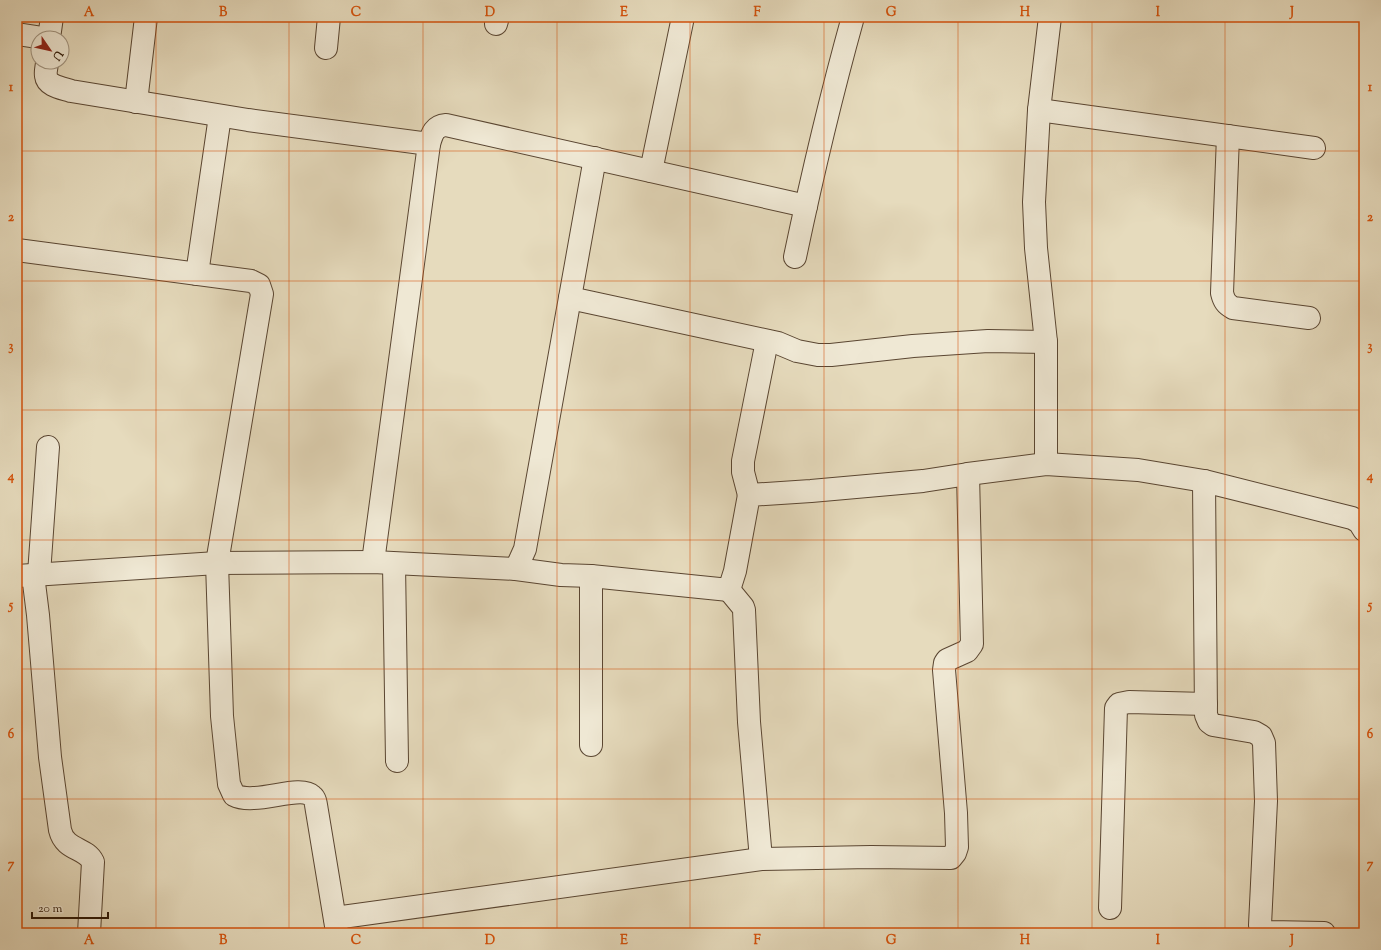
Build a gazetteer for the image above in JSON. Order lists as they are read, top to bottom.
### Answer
{
  "scale_bar": "20 m",
  "north": "bottom right",
  "grid": {
    "columns": [
      "A",
      "B",
      "C",
      "D",
      "E",
      "F",
      "G",
      "H",
      "I",
      "J"
    ],
    "rows": [
      "1",
      "2",
      "3",
      "4",
      "5",
      "6",
      "7"
    ]
  }
}
